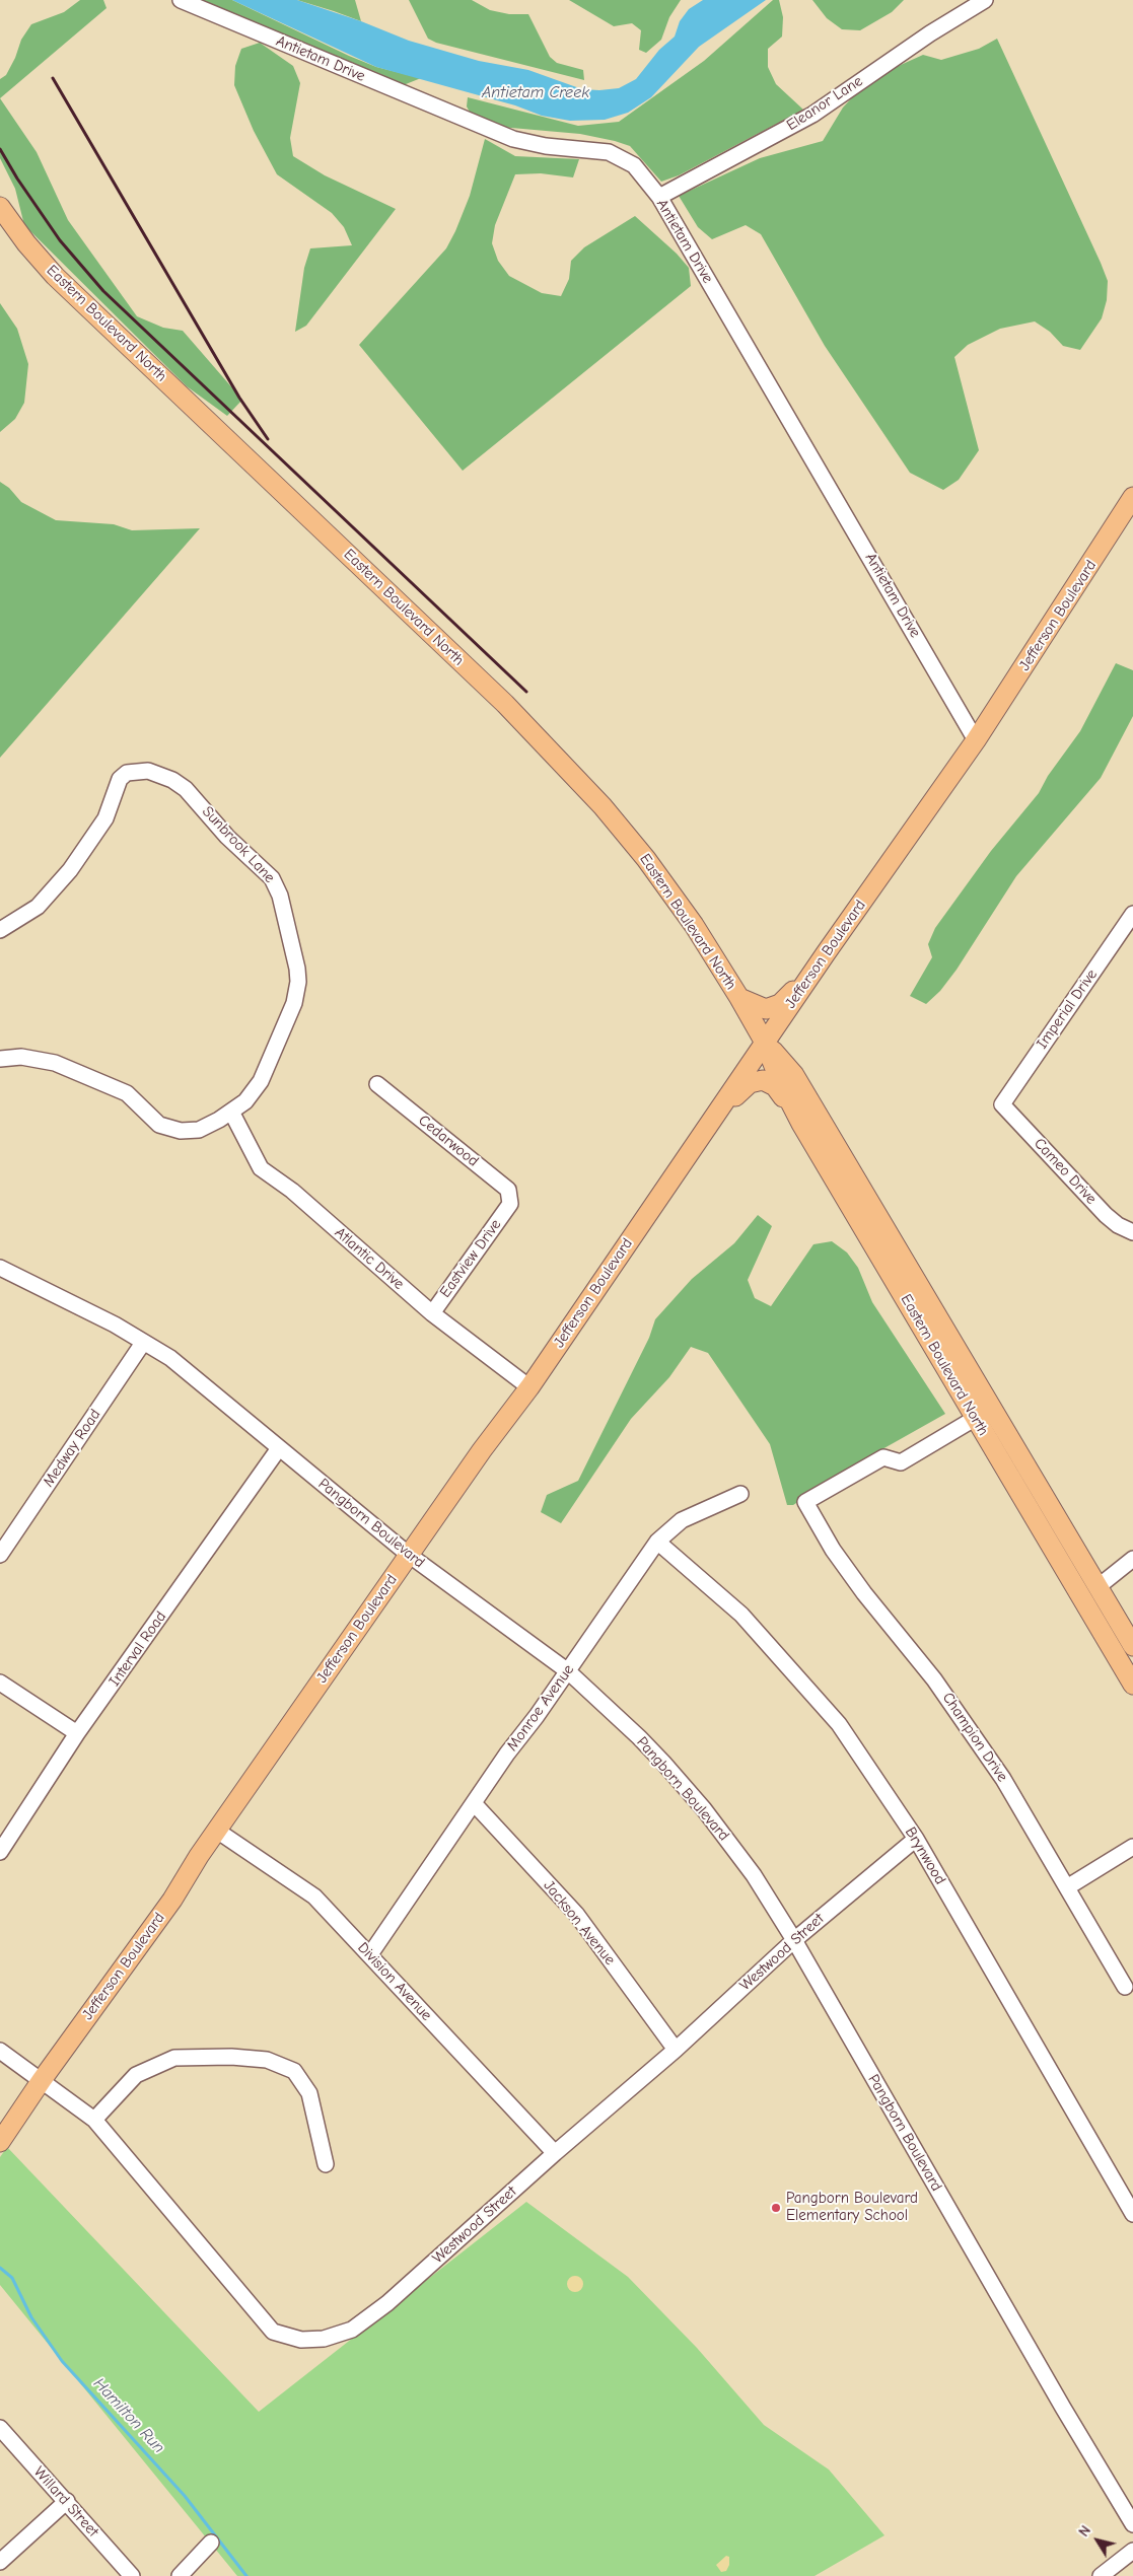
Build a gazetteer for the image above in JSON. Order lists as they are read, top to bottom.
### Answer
{
  "streets": {
    "main road": ["Eastern Boulevard North", "Jefferson Boulevard"],
    "street": [
      "Antietam Drive",
      "Eleanor Lane",
      "Sunbrook Lane",
      "Imperial Drive",
      "Cedarwood",
      "Cameo Drive",
      "Atlantic Drive",
      "Eastview Drive",
      "Medway Road",
      "Pangborn Boulevard",
      "Interval Road",
      "Monroe Avenue",
      "Champion Drive",
      "Brynwood",
      "Jackson Avenue",
      "Westwood Street",
      "Division Avenue",
      "Willard Street"
    ]
  },
  "crossings": [
    ["Antietam Drive", "Eleanor Lane"],
    ["Antietam Drive", "Jefferson Boulevard"],
    ["Eastern Boulevard North", "Jefferson Boulevard"],
    ["Eastern Boulevard North", "Champion Drive"],
    ["Jefferson Boulevard", "Atlantic Drive"],
    ["Jefferson Boulevard", "Pangborn Boulevard"],
    ["Jefferson Boulevard", "Westwood Street"],
    ["Jefferson Boulevard", "Division Avenue"],
    ["Sunbrook Lane", "Atlantic Drive"],
    ["Imperial Drive", "Cameo Drive"],
    ["Cedarwood", "Eastview Drive"],
    ["Atlantic Drive", "Eastview Drive"],
    ["Medway Road", "Pangborn Boulevard"],
    ["Pangborn Boulevard", "Interval Road"],
    ["Pangborn Boulevard", "Monroe Avenue"],
    ["Pangborn Boulevard", "Westwood Street"],
    ["Monroe Avenue", "Brynwood"],
    ["Monroe Avenue", "Jackson Avenue"],
    ["Monroe Avenue", "Division Avenue"],
    ["Brynwood", "Westwood Street"],
    ["Jackson Avenue", "Westwood Street"],
    ["Westwood Street", "Division Avenue"]
  ],
  "water": ["Antietam Creek", "Hamilton Run"],
  "places": ["Pangborn Boulevard Elementary School"],
  "north": "top left"
}
